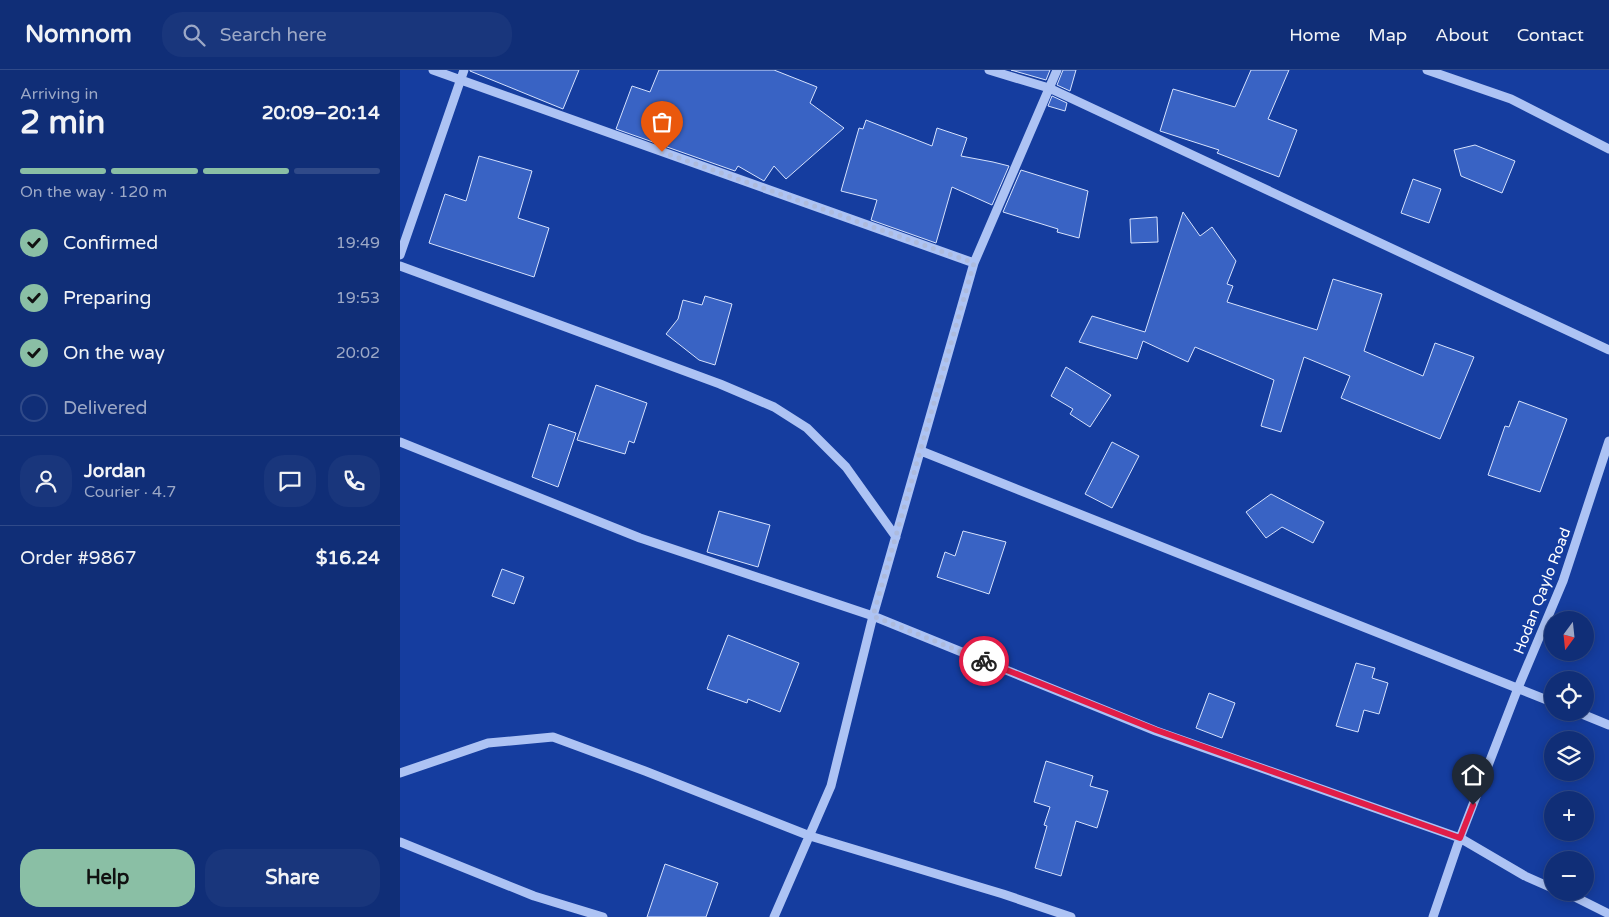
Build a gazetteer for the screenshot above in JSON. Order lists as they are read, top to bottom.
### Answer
{
  "streets": {
    "street": ["Hodan Qaylo Road"]
  },
  "north": "bottom",
  "page": {
    "header": "Nomnom",
    "search": "Search here",
    "nav": [
      "Home",
      "Map",
      "About",
      "Contact"
    ],
    "heading": ["2 min", "Arriving in", "20:09–20:14"],
    "panel": [
      "Jordan",
      "Courier · 4.7",
      "Order #9867",
      "$16.24"
    ],
    "bar": "On the way · 120 m",
    "list": [
      ["Confirmed", "19:49"],
      ["Preparing", "19:53"],
      ["On the way", "20:02"],
      "Delivered"
    ],
    "map_buttons": ["+", "−"],
    "buttons": ["Help", "Share"]
  }
}
